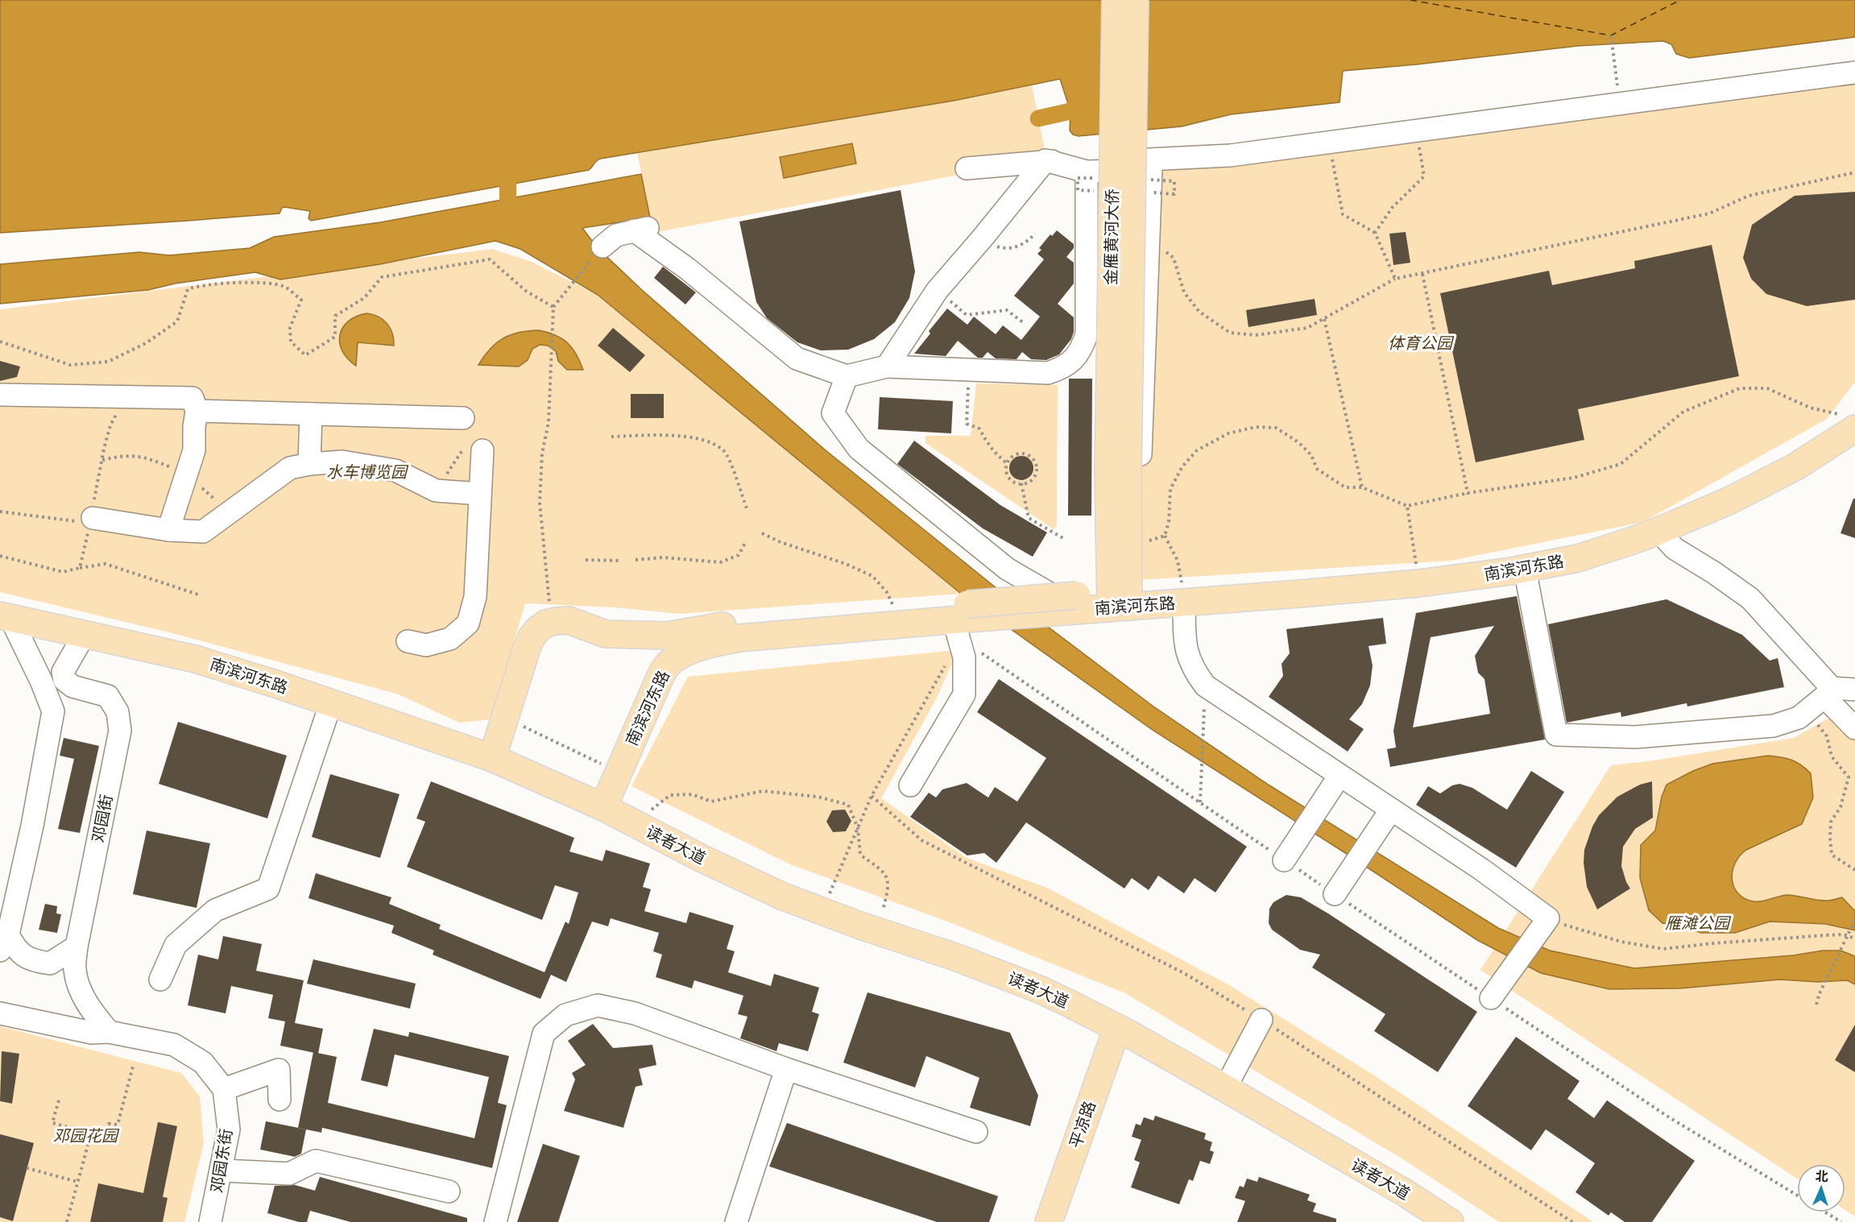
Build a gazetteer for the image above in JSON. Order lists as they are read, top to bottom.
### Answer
{
  "streets": {
    "main road": [
      "金雁黄河大侨",
      "南滨河东路",
      "读者大道",
      "平凉路"
    ],
    "street": ["邓园街", "邓园东街"]
  },
  "crossings": [
    ["南滨河东路", "邓园街"],
    ["南滨河东路", "读者大道"],
    ["读者大道", "平凉路"]
  ],
  "parks": [
    "体育公园",
    "水车博览园",
    "雁滩公园",
    "邓园花园"
  ],
  "north": "top"
}
